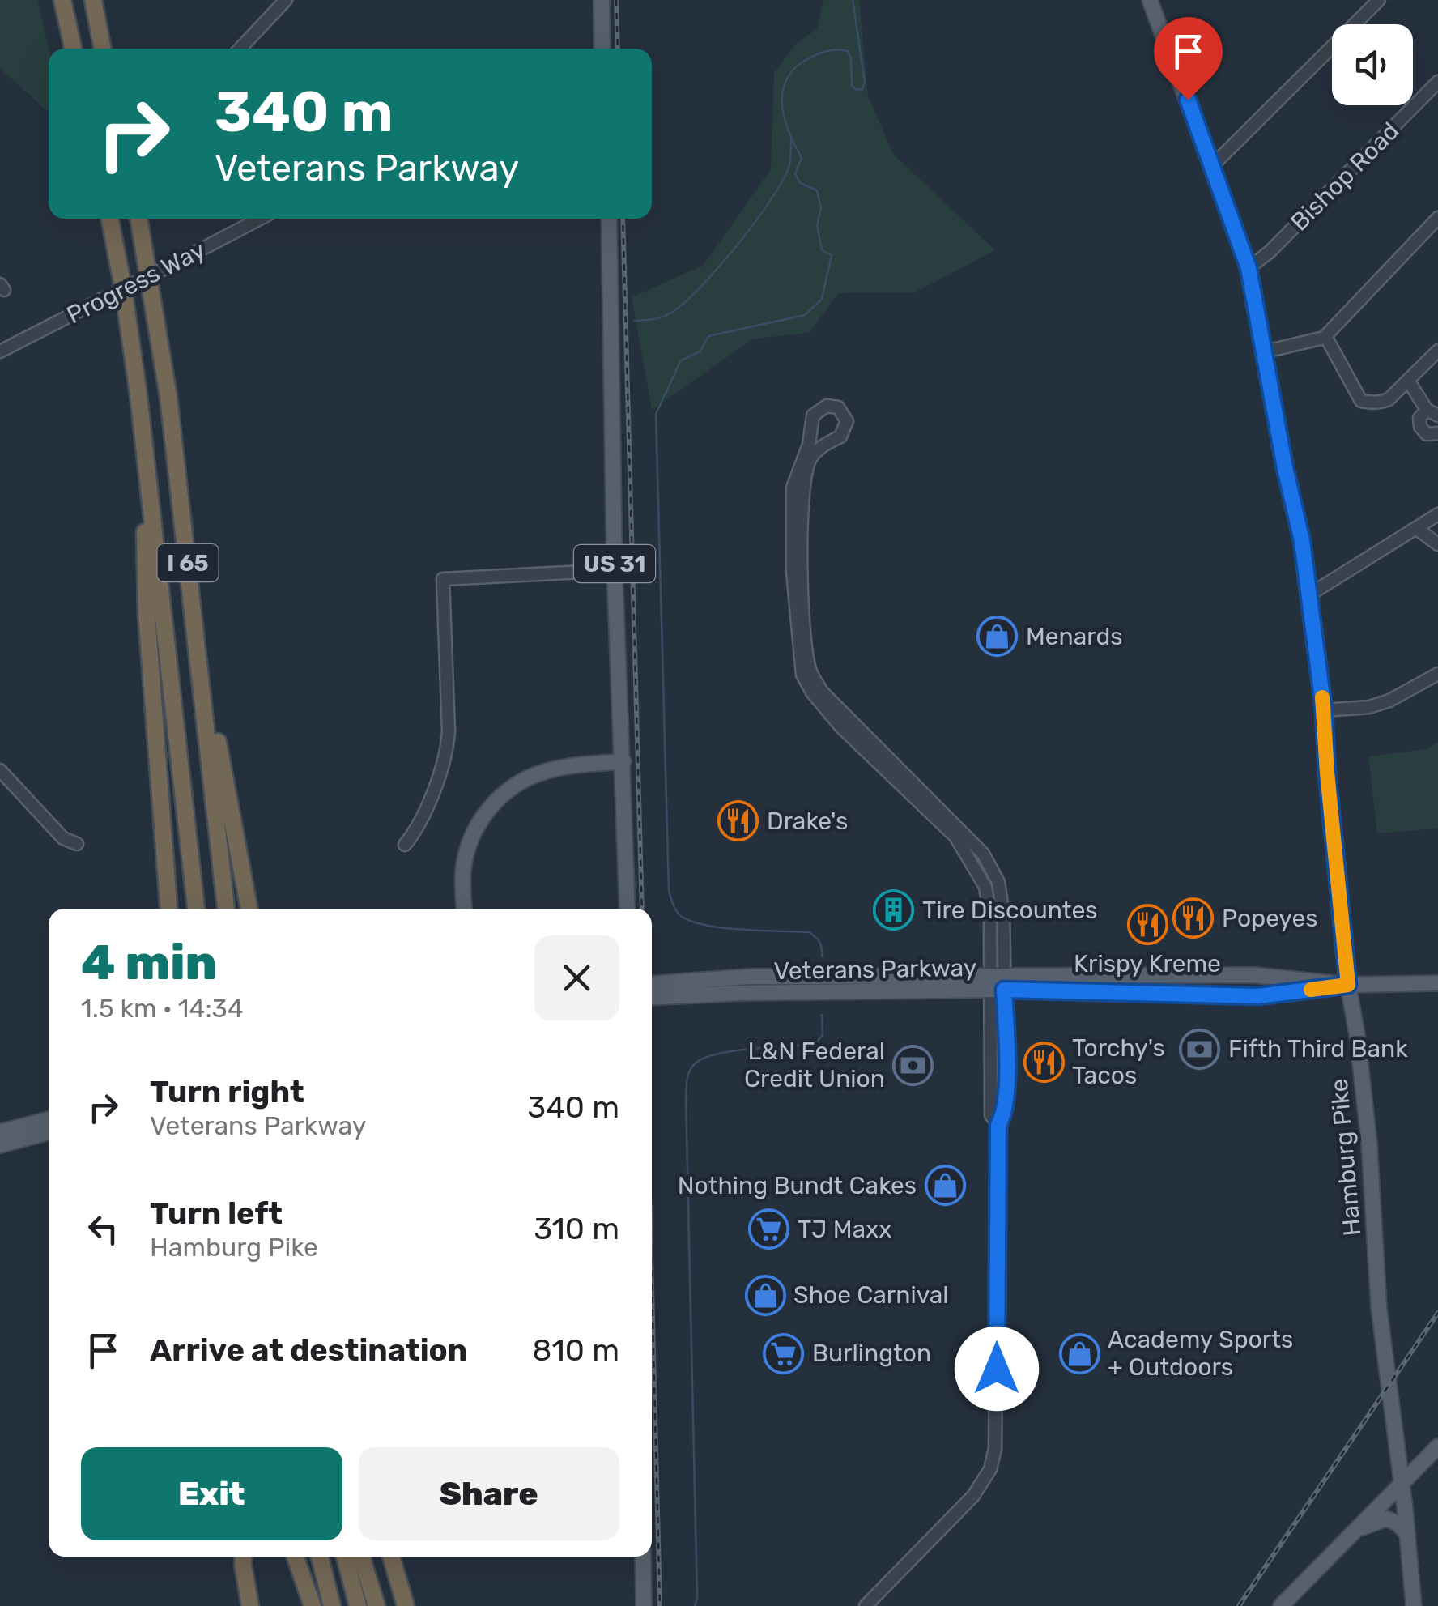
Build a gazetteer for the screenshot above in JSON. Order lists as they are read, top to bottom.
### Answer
{
  "streets": {
    "highway": ["I 65"],
    "main road": ["US 31", "Veterans Parkway", "Hamburg Pike"],
    "street": ["Bishop Road", "Progress Way"]
  },
  "crossings": [
    ["Bishop Road", "Hamburg Pike"],
    ["Veterans Parkway", "Hamburg Pike"]
  ],
  "places": {
    "shop": [
      "Menards",
      "Nothing Bundt Cakes",
      "Shoe Carnival",
      "Academy Sports + Outdoors"
    ],
    "restaurant": [
      "Drake's",
      "Popeyes",
      "Krispy Kreme",
      "Torchy's Tacos"
    ],
    "building": ["Tire Discountes"],
    "bank": ["Fifth Third Bank", "L&N Federal Credit Union"],
    "supermarket": ["TJ Maxx", "Burlington"]
  },
  "page": {
    "turn": ["340 m", "Veterans Parkway"],
    "heading": ["4 min", "1.5 km · 14:34"],
    "list": [
      {
        "name": "Turn right",
        "note": "Veterans Parkway",
        "value": "340 m"
      },
      {
        "name": "Turn left",
        "note": "Hamburg Pike",
        "value": "310 m"
      },
      {
        "name": "Arrive at destination",
        "value": "810 m"
      }
    ],
    "buttons": ["Exit", "Share"]
  }
}
